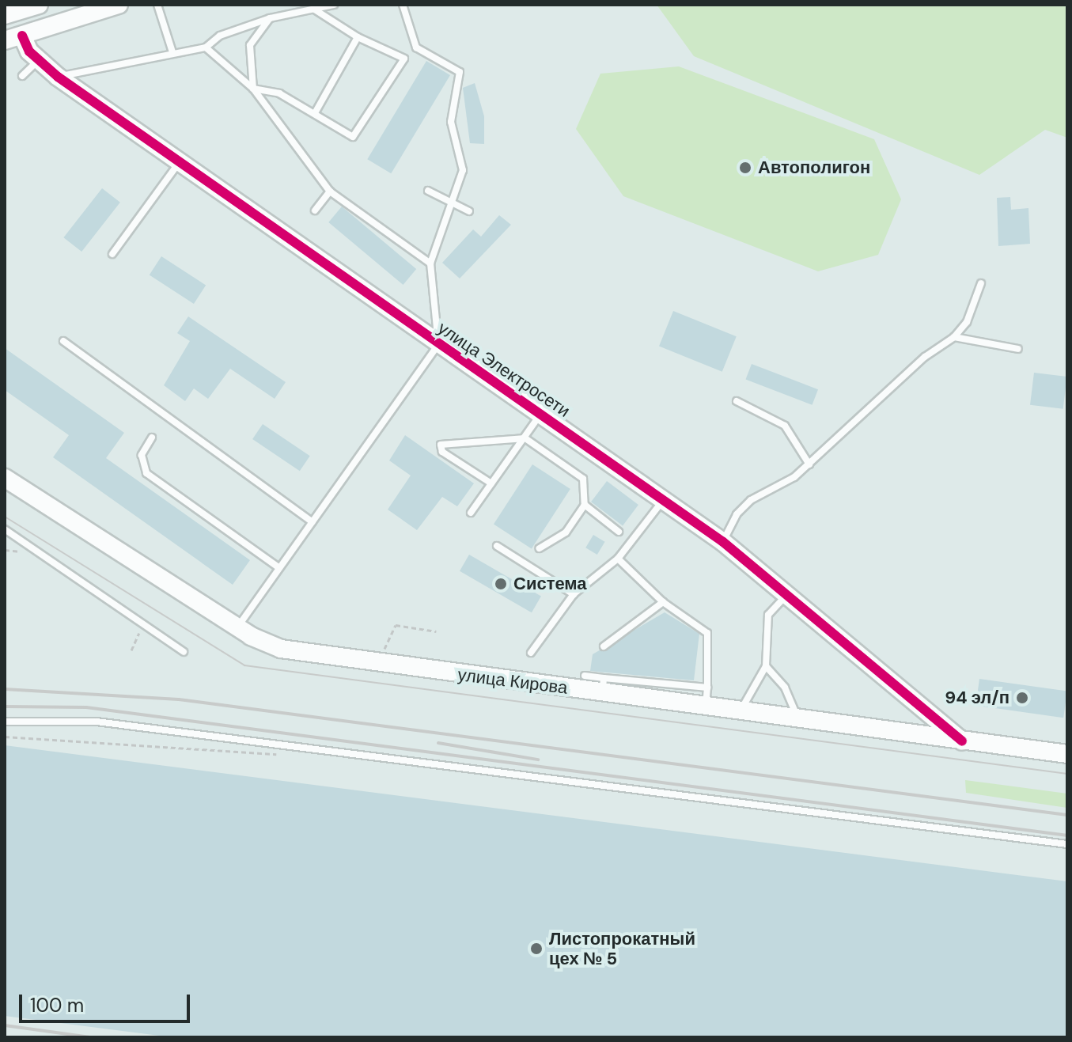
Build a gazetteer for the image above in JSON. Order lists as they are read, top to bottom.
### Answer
{
  "streets": {
    "main road": ["улица Электросети", "улица Кирова"]
  },
  "crossings": [
    ["улица Электросети", "улица Кирова"]
  ],
  "places": [
    "Автополигон",
    "Система",
    "94 эл/п",
    "Листопрокатный цех № 5"
  ],
  "scale_bar": "100 m"
}
